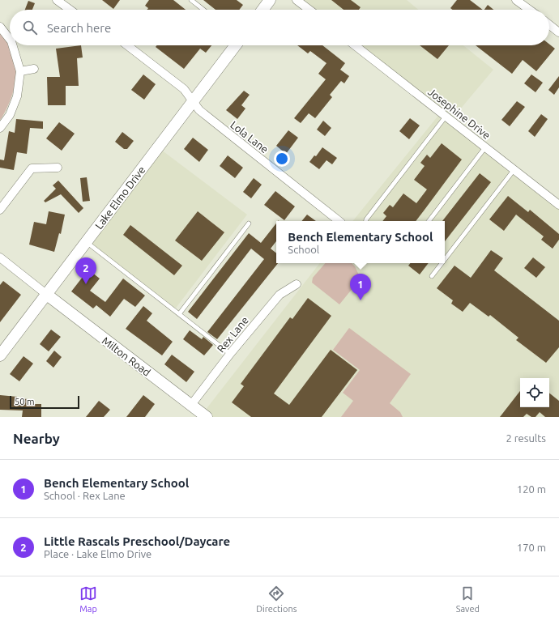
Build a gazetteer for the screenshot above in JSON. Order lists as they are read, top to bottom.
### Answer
{
  "streets": {
    "main road": ["Lake Elmo Drive", "Milton Road"],
    "street": ["Josephine Drive", "Lola Lane", "Rex Lane"]
  },
  "crossings": [
    ["Lola Lane", "Lake Elmo Drive"],
    ["Lake Elmo Drive", "Milton Road"],
    ["Rex Lane", "Milton Road"]
  ],
  "scale_bar": "50 m",
  "page": {
    "search": "Search here",
    "popup": ["Bench Elementary School", "School"],
    "pins": ["2", "1"],
    "scale": "50 m",
    "heading": ["Nearby", "2 results"],
    "list": [
      {
        "mark": "1",
        "name": "Bench Elementary School",
        "note": "School · Rex Lane",
        "value": "120 m"
      },
      {
        "mark": "2",
        "name": "Little Rascals Preschool/Daycare",
        "note": "Place · Lake Elmo Drive",
        "value": "170 m"
      }
    ],
    "nav": ["Map", "Directions", "Saved"]
  }
}
